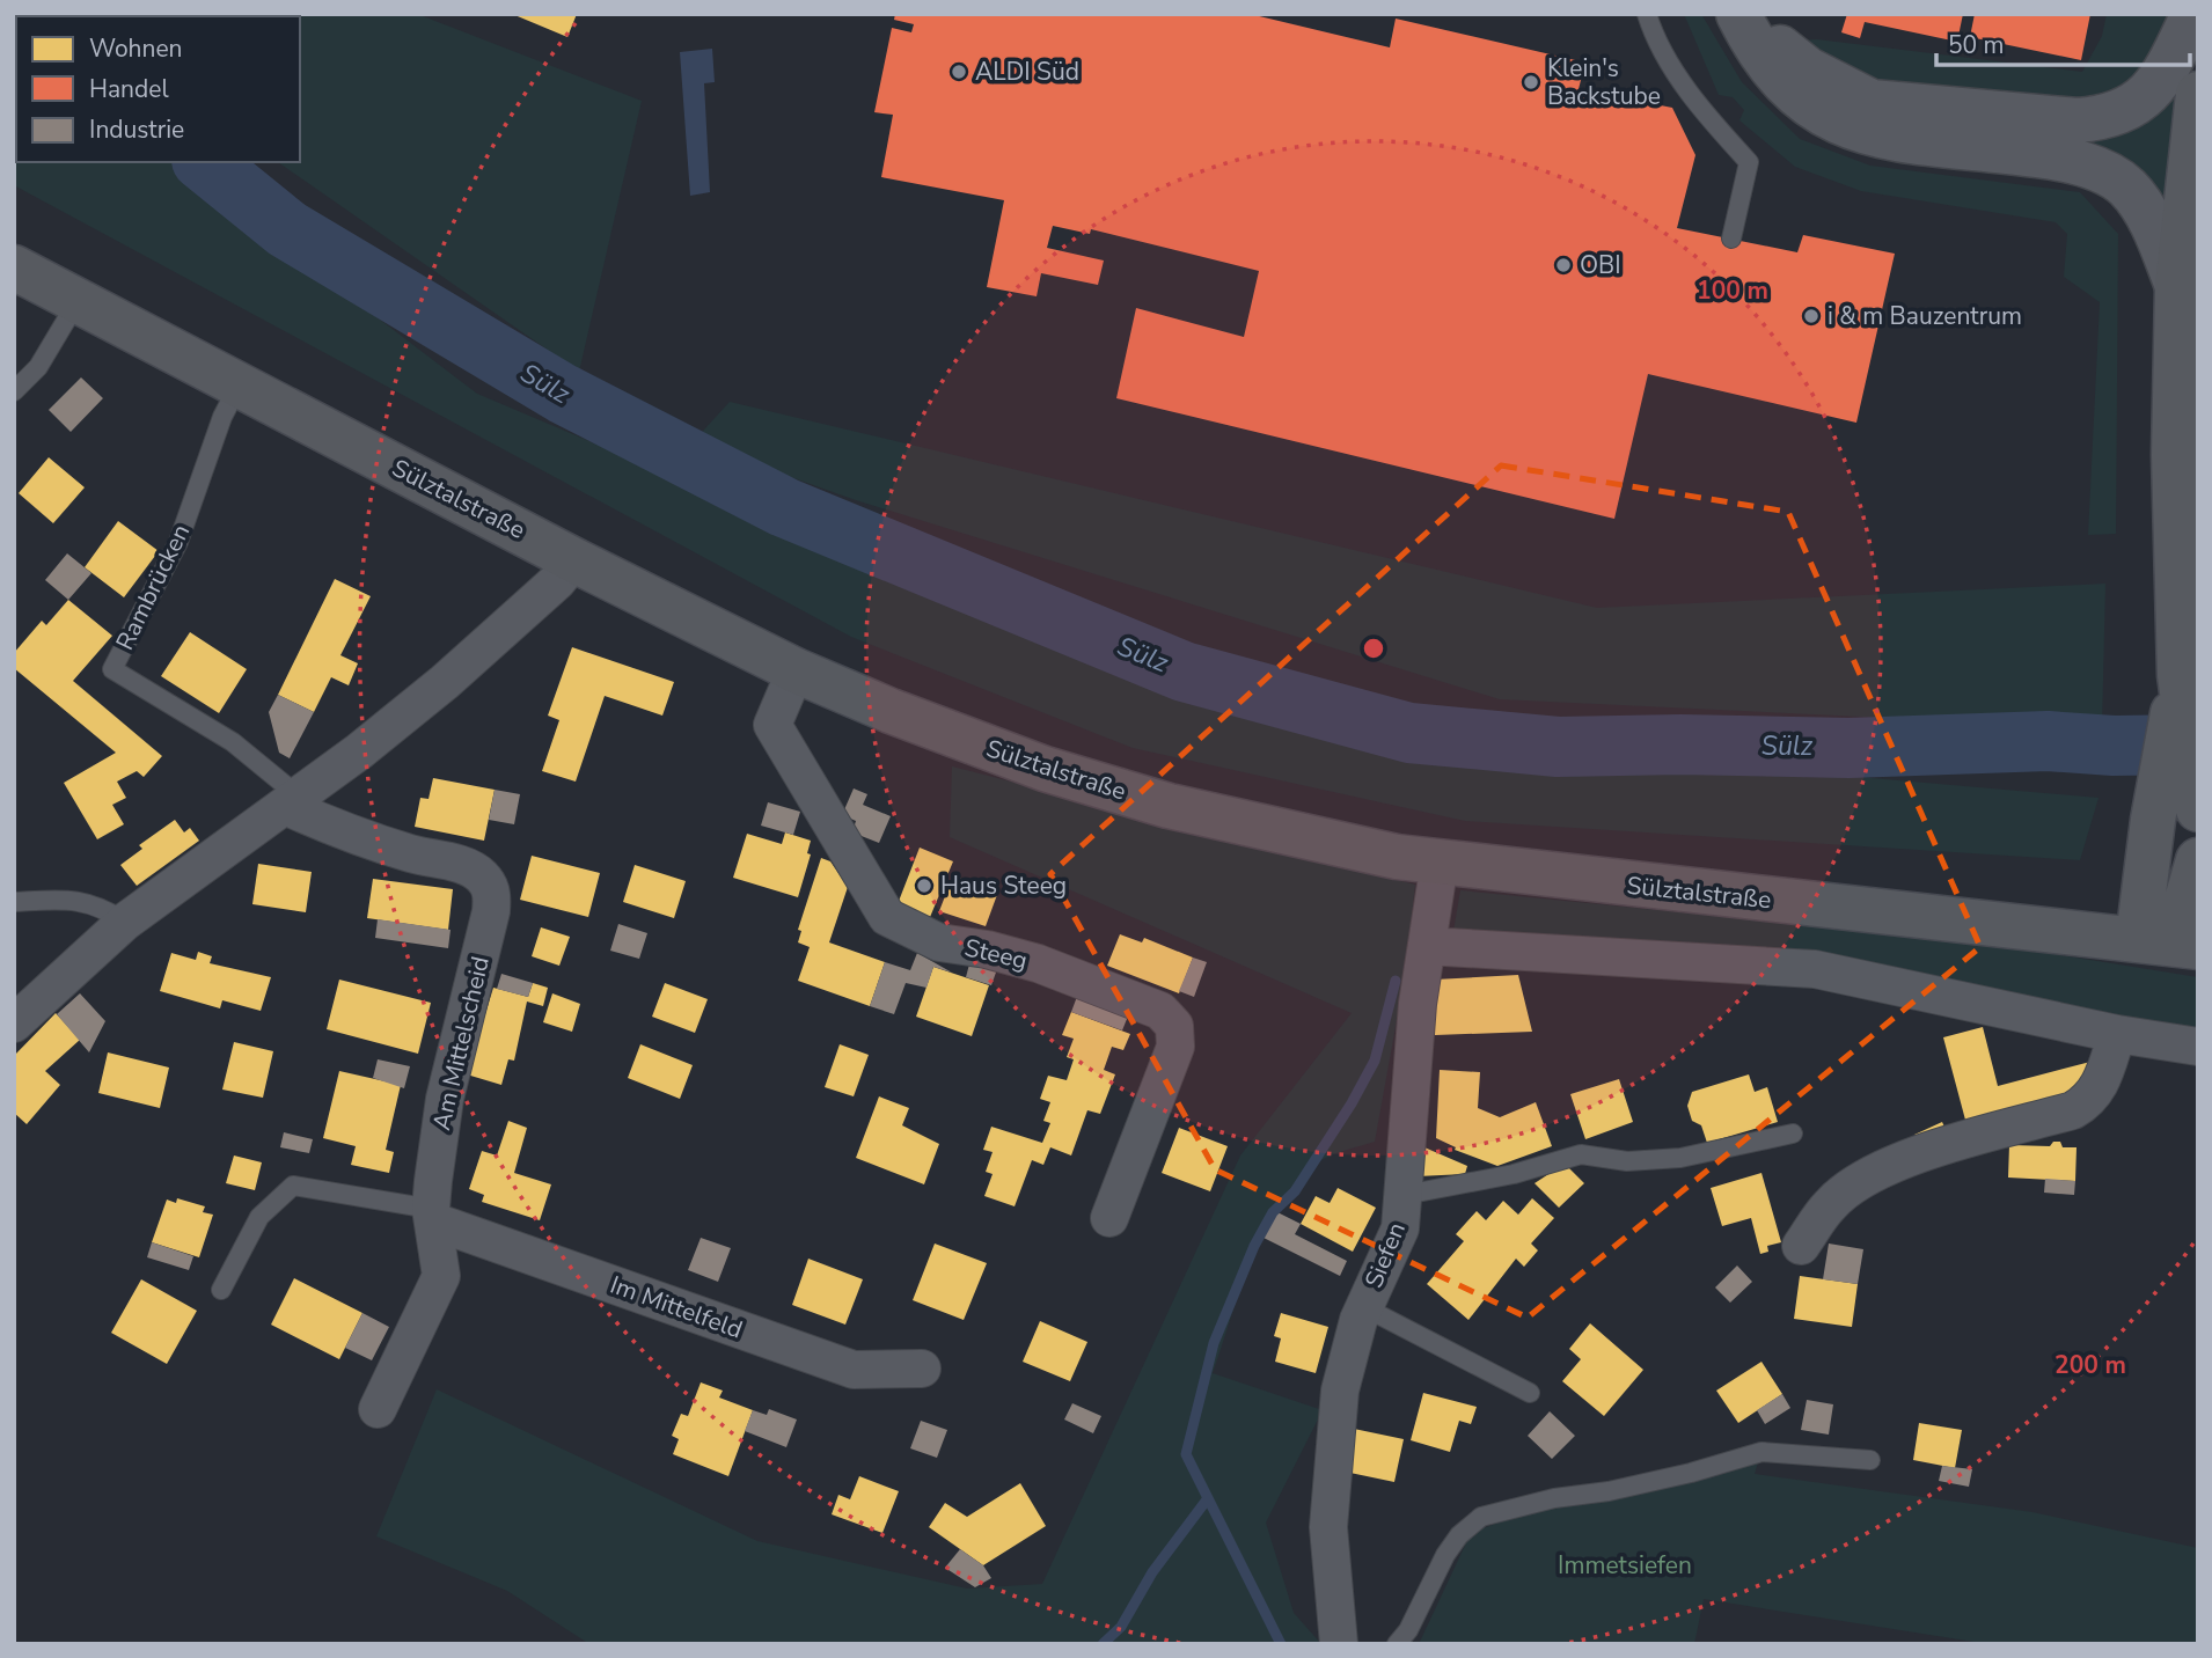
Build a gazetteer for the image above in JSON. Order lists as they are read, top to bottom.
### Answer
{
  "streets": {
    "main road": ["Sülztalstraße"],
    "street": [
      "Steeg",
      "Am Mittelscheid",
      "Siefen",
      "Im Mittelfeld"
    ],
    "lane": ["Rambrücken"]
  },
  "crossings": [
    ["Sülztalstraße", "Rambrücken"],
    ["Sülztalstraße", "Steeg"],
    ["Sülztalstraße", "Siefen"],
    ["Rambrücken", "Am Mittelscheid"],
    ["Am Mittelscheid", "Im Mittelfeld"]
  ],
  "water": ["Sülz"],
  "parks": ["Immetsiefen"],
  "places": [
    "ALDI Süd",
    "Klein's Backstube",
    "OBI",
    "i & m Bauzentrum",
    "Haus Steeg"
  ],
  "legend": ["Wohnen", "Handel", "Industrie"],
  "scale_bar": "50 m",
  "rings": ["100 m", "200 m"]
}
